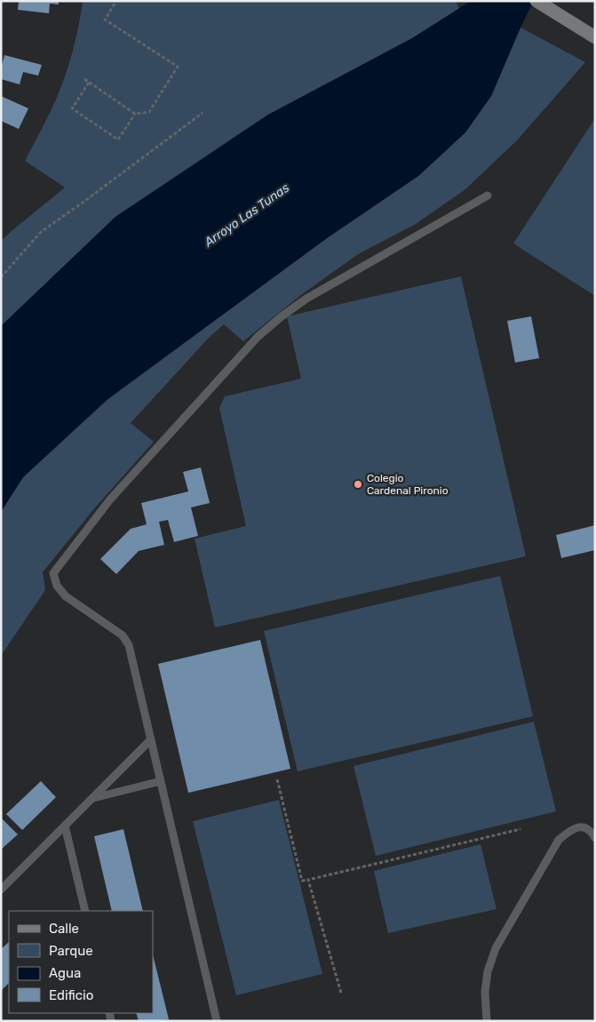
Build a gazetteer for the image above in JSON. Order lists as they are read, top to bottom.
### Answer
{
  "water": ["Arroyo Las Tunas"],
  "places": ["Colegio Cardenal Pironio"],
  "legend": [
    "Calle",
    "Parque",
    "Agua",
    "Edificio"
  ]
}
